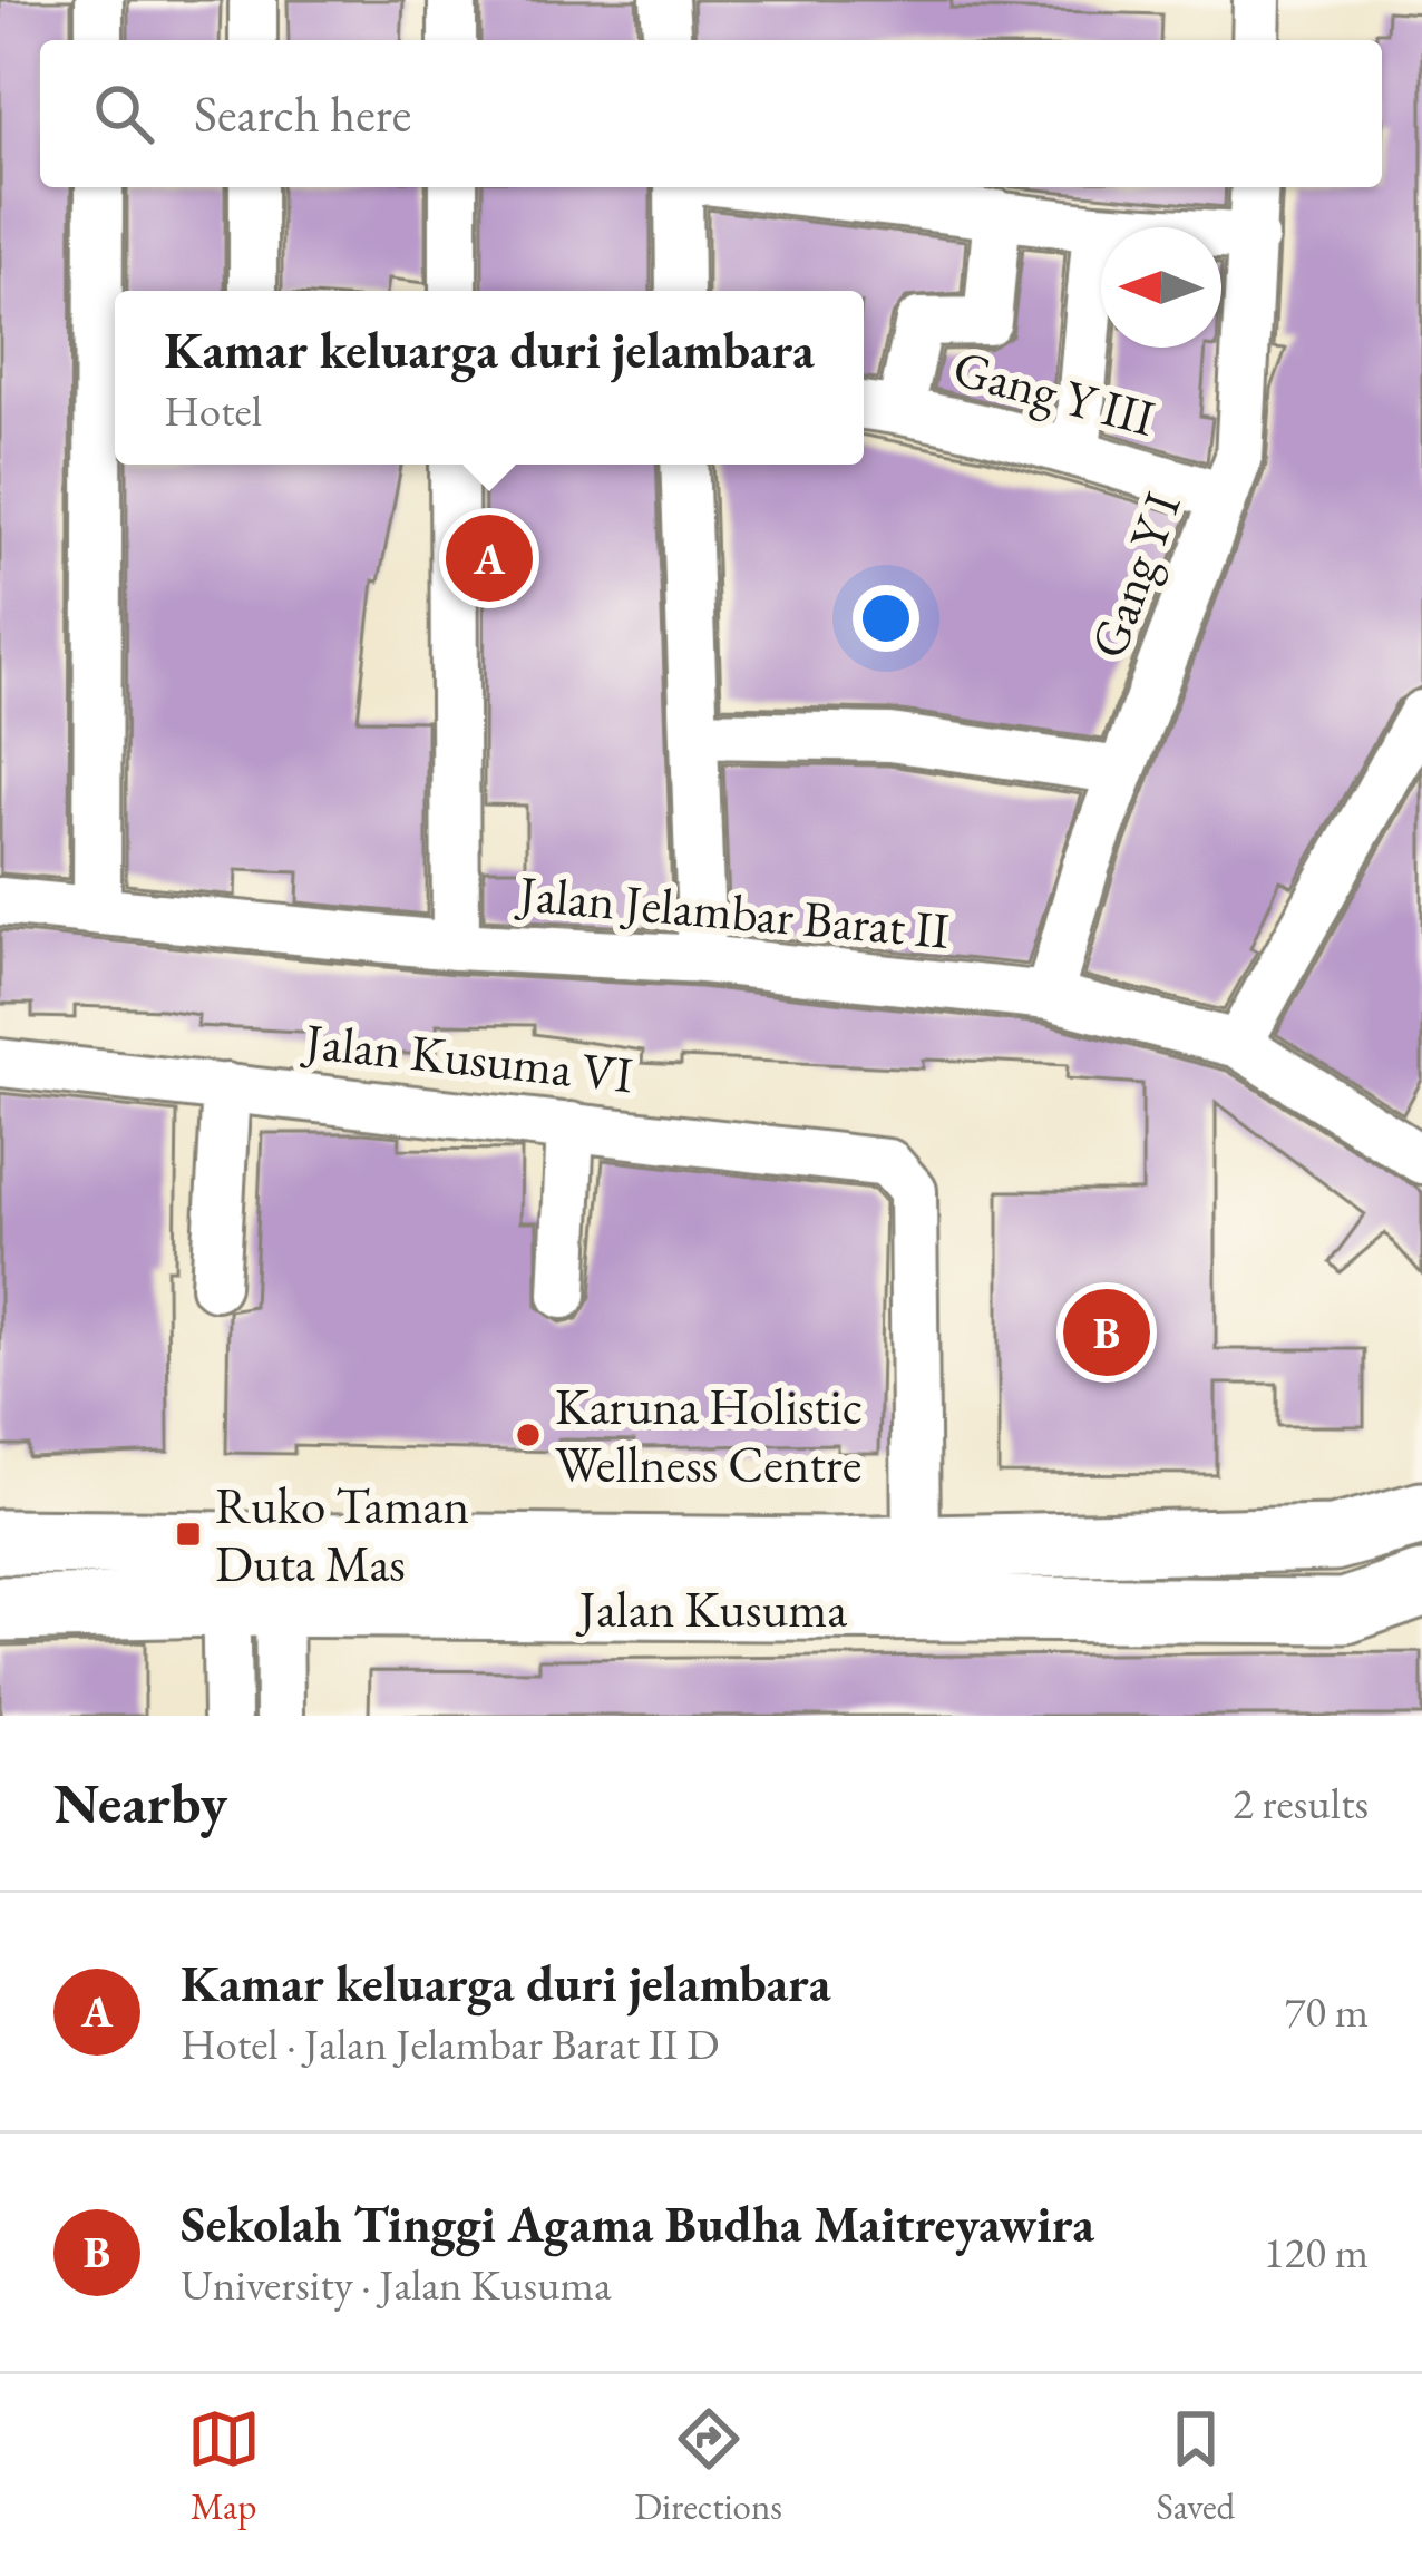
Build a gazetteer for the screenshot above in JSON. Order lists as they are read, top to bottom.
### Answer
{
  "streets": {
    "street": [
      "Gang Y III",
      "Gang Y I",
      "Jalan Jelambar Barat II",
      "Jalan Kusuma VI",
      "Jalan Kusuma"
    ]
  },
  "crossings": [
    ["Gang Y III", "Gang Y I"],
    ["Gang Y I", "Jalan Jelambar Barat II"],
    ["Jalan Kusuma VI", "Jalan Kusuma"]
  ],
  "places": {
    "other": ["Karuna Holistic Wellness Centre"],
    "transit": ["Ruko Taman Duta Mas"]
  },
  "north": "left",
  "page": {
    "search": "Search here",
    "popup": ["Kamar keluarga duri jelambara", "Hotel"],
    "pins": ["A", "B"],
    "heading": ["Nearby", "2 results"],
    "list": [
      {
        "mark": "A",
        "name": "Kamar keluarga duri jelambara",
        "note": "Hotel · Jalan Jelambar Barat II D",
        "value": "70 m"
      },
      {
        "mark": "B",
        "name": "Sekolah Tinggi Agama Budha Maitreyawira",
        "note": "University · Jalan Kusuma",
        "value": "120 m"
      }
    ],
    "nav": ["Map", "Directions", "Saved"]
  }
}
